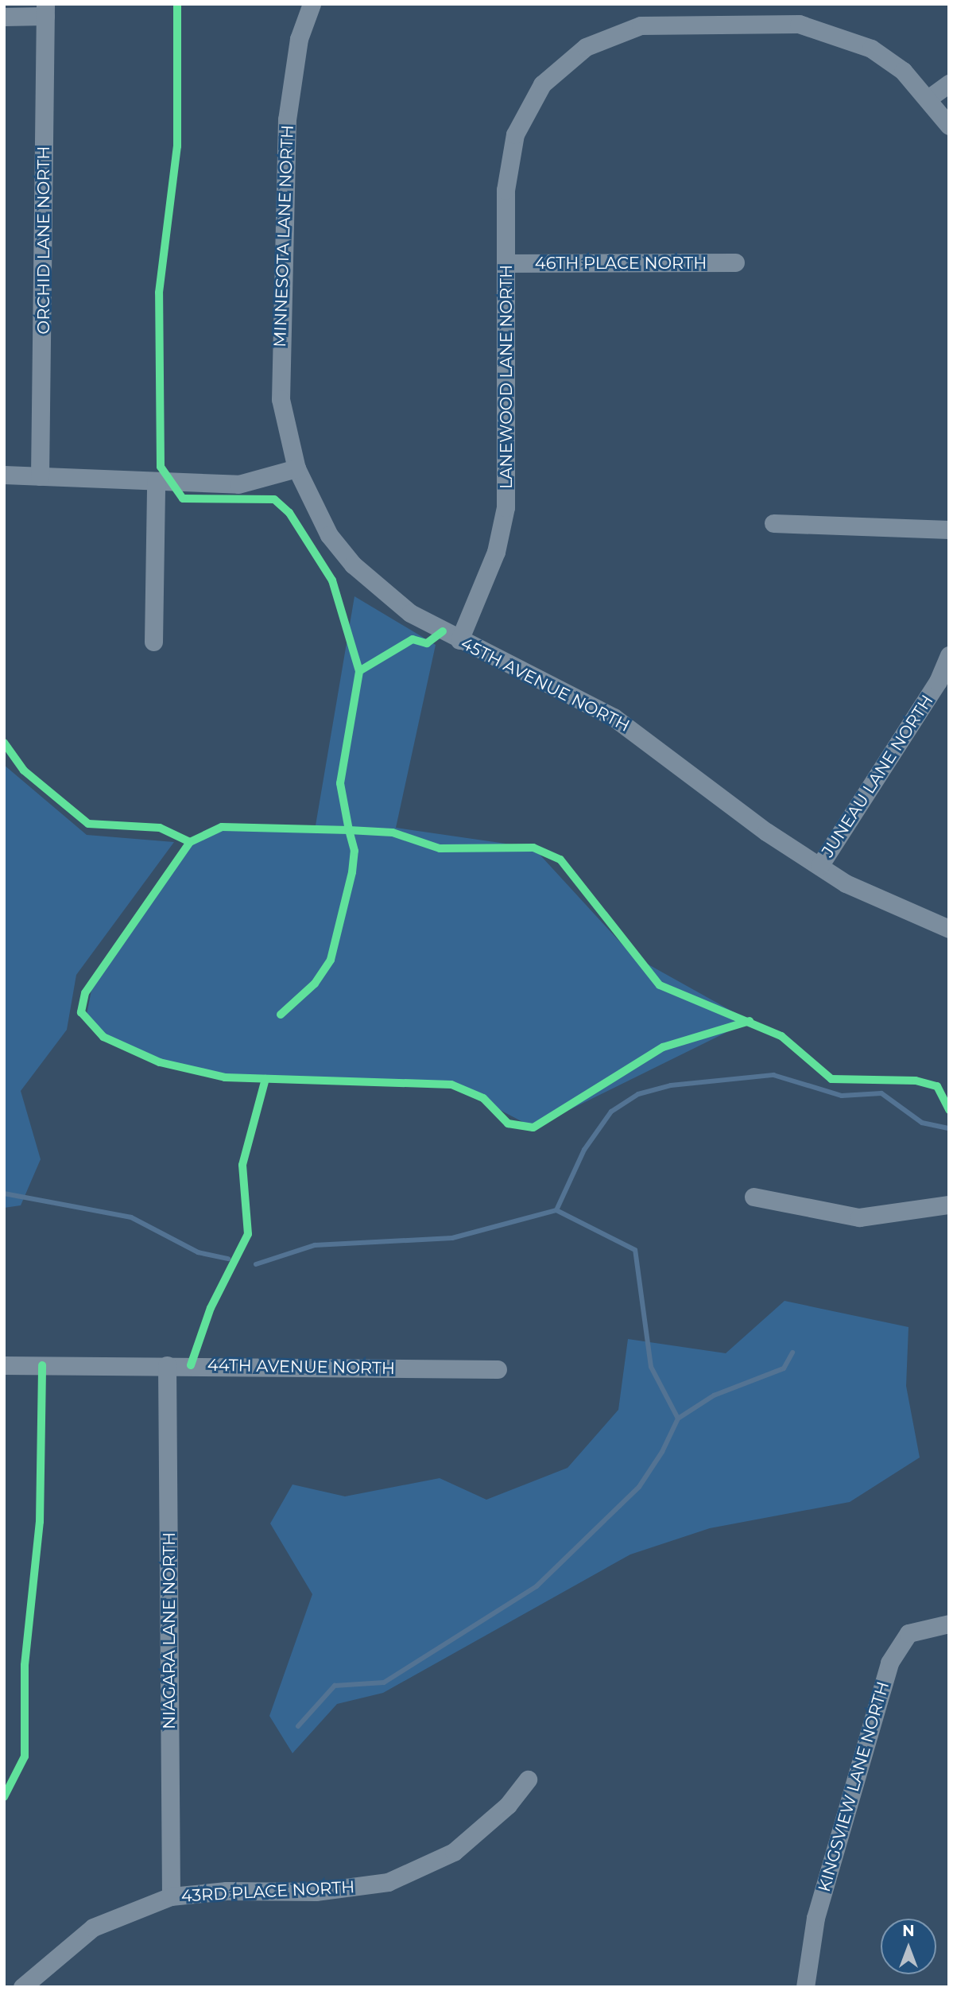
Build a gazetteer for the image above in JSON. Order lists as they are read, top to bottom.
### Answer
{
  "streets": {
    "street": [
      "MINNESOTA LANE NORTH",
      "ORCHID LANE NORTH",
      "46TH PLACE NORTH",
      "LANEWOOD LANE NORTH",
      "45TH AVENUE NORTH",
      "JUNEAU LANE NORTH",
      "44TH AVENUE NORTH",
      "NIAGARA LANE NORTH",
      "KINGSVIEW LANE NORTH",
      "43RD PLACE NORTH"
    ]
  },
  "crossings": [
    ["MINNESOTA LANE NORTH", "45TH AVENUE NORTH"],
    ["46TH PLACE NORTH", "LANEWOOD LANE NORTH"],
    ["LANEWOOD LANE NORTH", "45TH AVENUE NORTH"],
    ["45TH AVENUE NORTH", "JUNEAU LANE NORTH"],
    ["44TH AVENUE NORTH", "NIAGARA LANE NORTH"],
    ["NIAGARA LANE NORTH", "43RD PLACE NORTH"]
  ],
  "north": "top"
}
